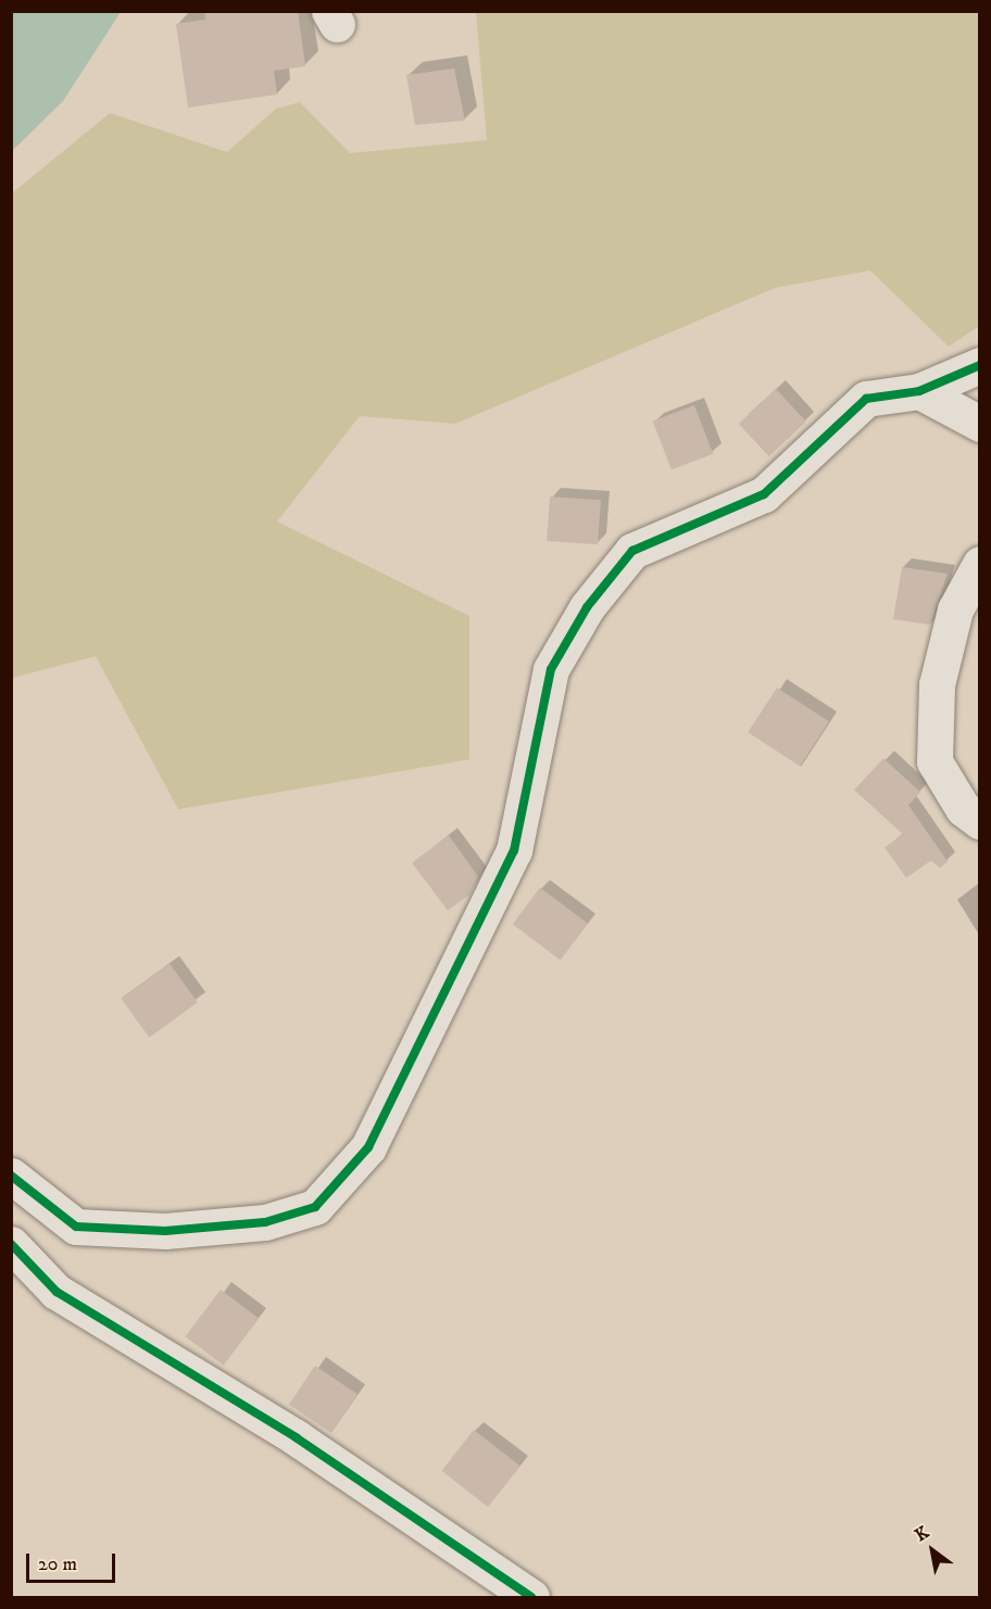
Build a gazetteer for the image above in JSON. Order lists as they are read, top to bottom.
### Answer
{
  "scale_bar": "20 m",
  "north": "top left"
}
